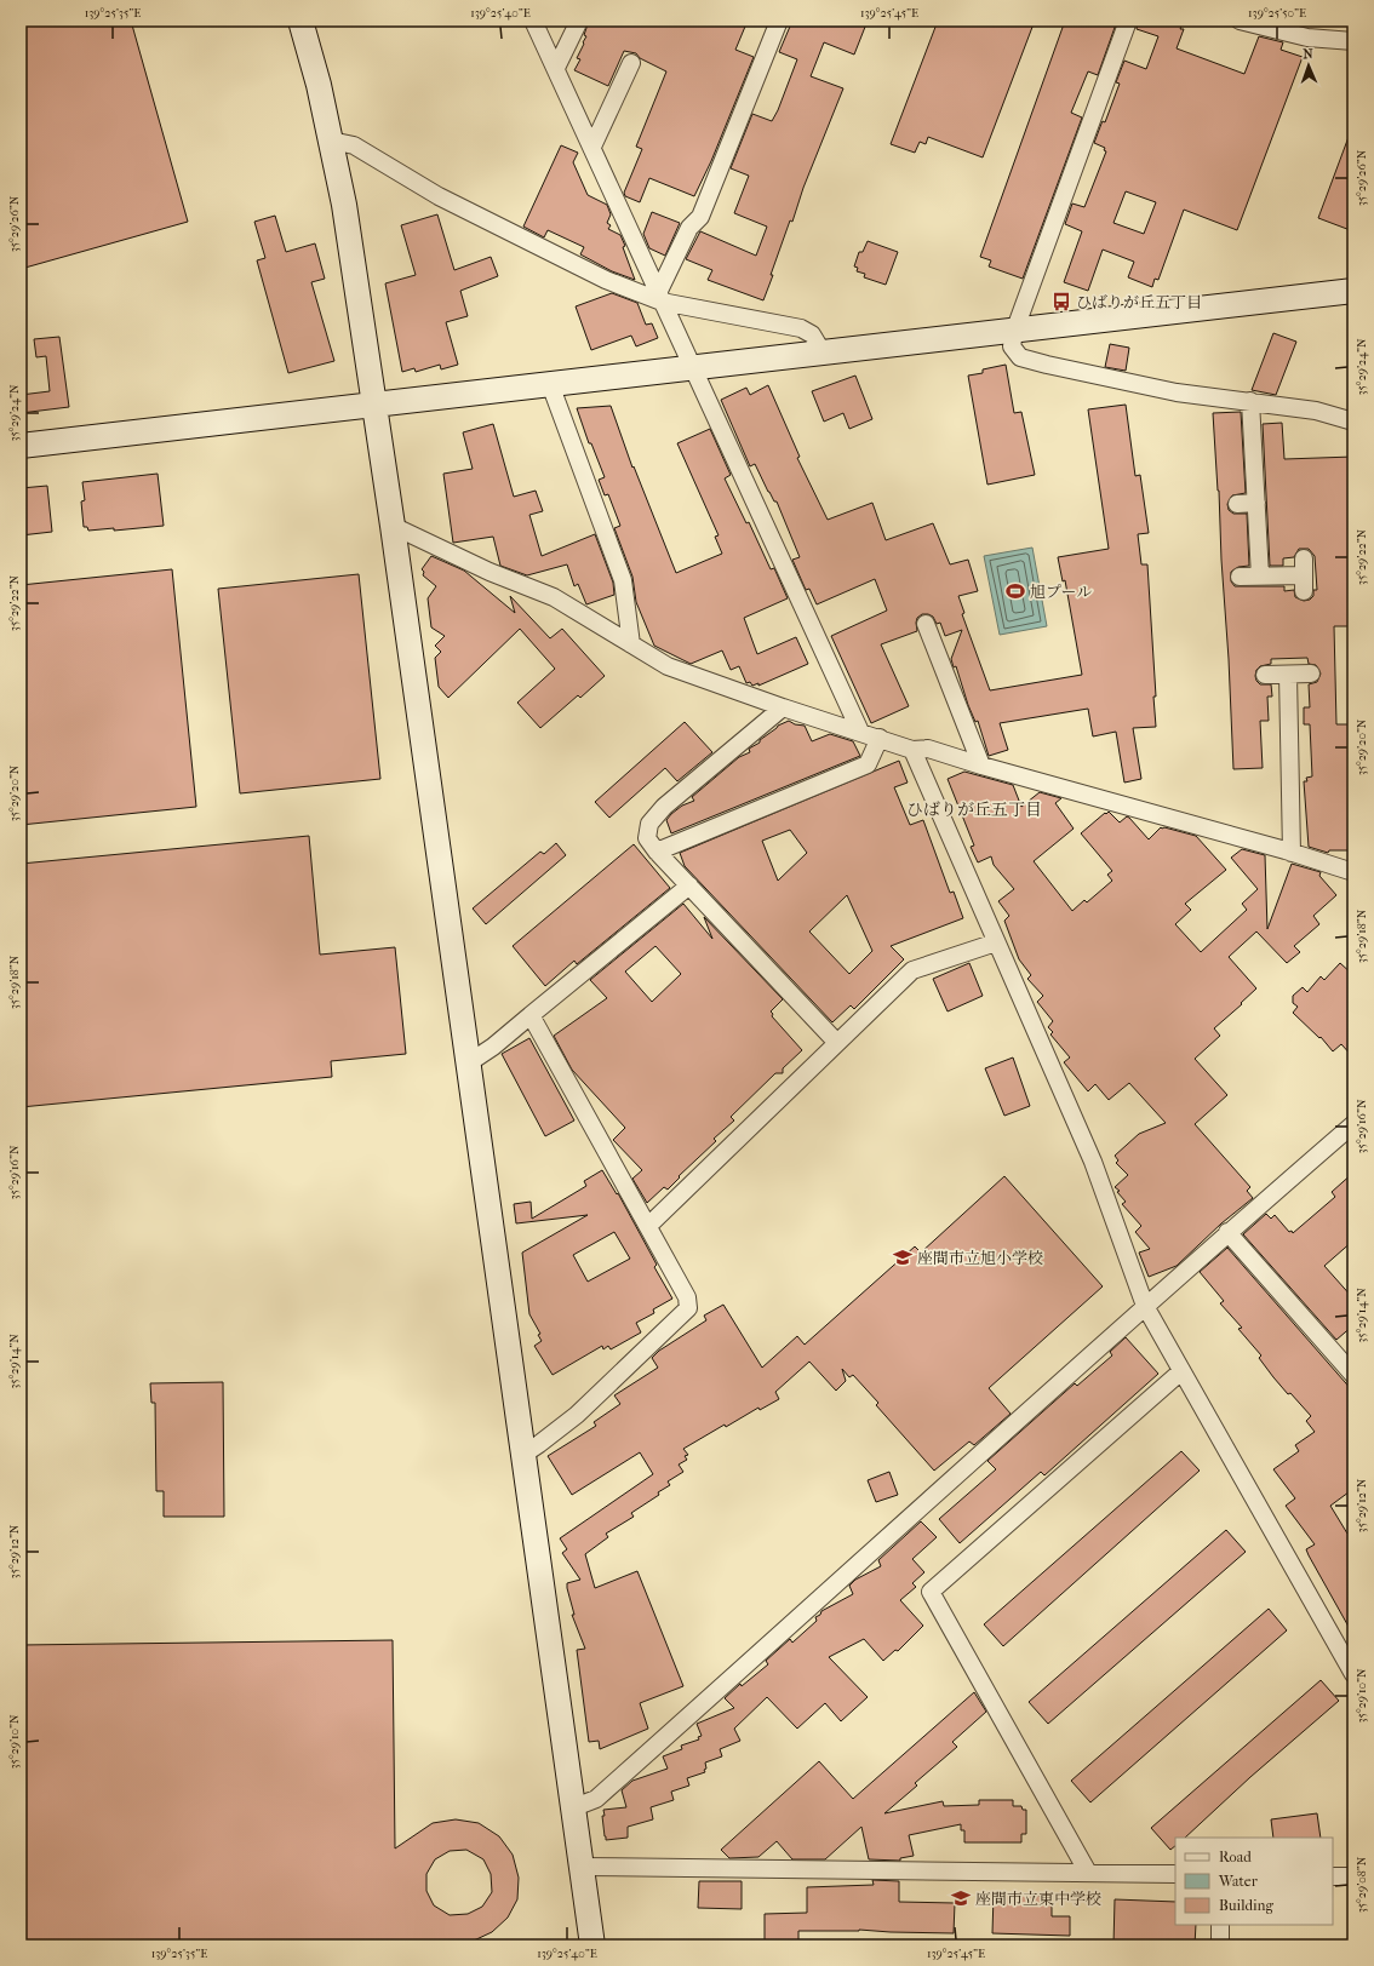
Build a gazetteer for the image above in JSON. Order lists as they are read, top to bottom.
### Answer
{
  "districts": ["ひばりが丘五丁目"],
  "places": {
    "bus stop": ["ひばりが丘五丁目"],
    "sports": ["旭プール"],
    "school or university": ["座間市立旭小学校", "座間市立東中学校"]
  },
  "legend": ["Road", "Water", "Building"],
  "north": "top",
  "coordinates": [
    "139°25'35\"E",
    "139°25'40\"E",
    "139°25'45\"E",
    "139°25'50\"E",
    "35°29'26\"N",
    "35°29'24\"N",
    "35°29'22\"N",
    "35°29'20\"N",
    "35°29'18\"N",
    "35°29'16\"N",
    "35°29'14\"N",
    "35°29'12\"N",
    "35°29'10\"N",
    "35°29'08\"N"
  ]
}
